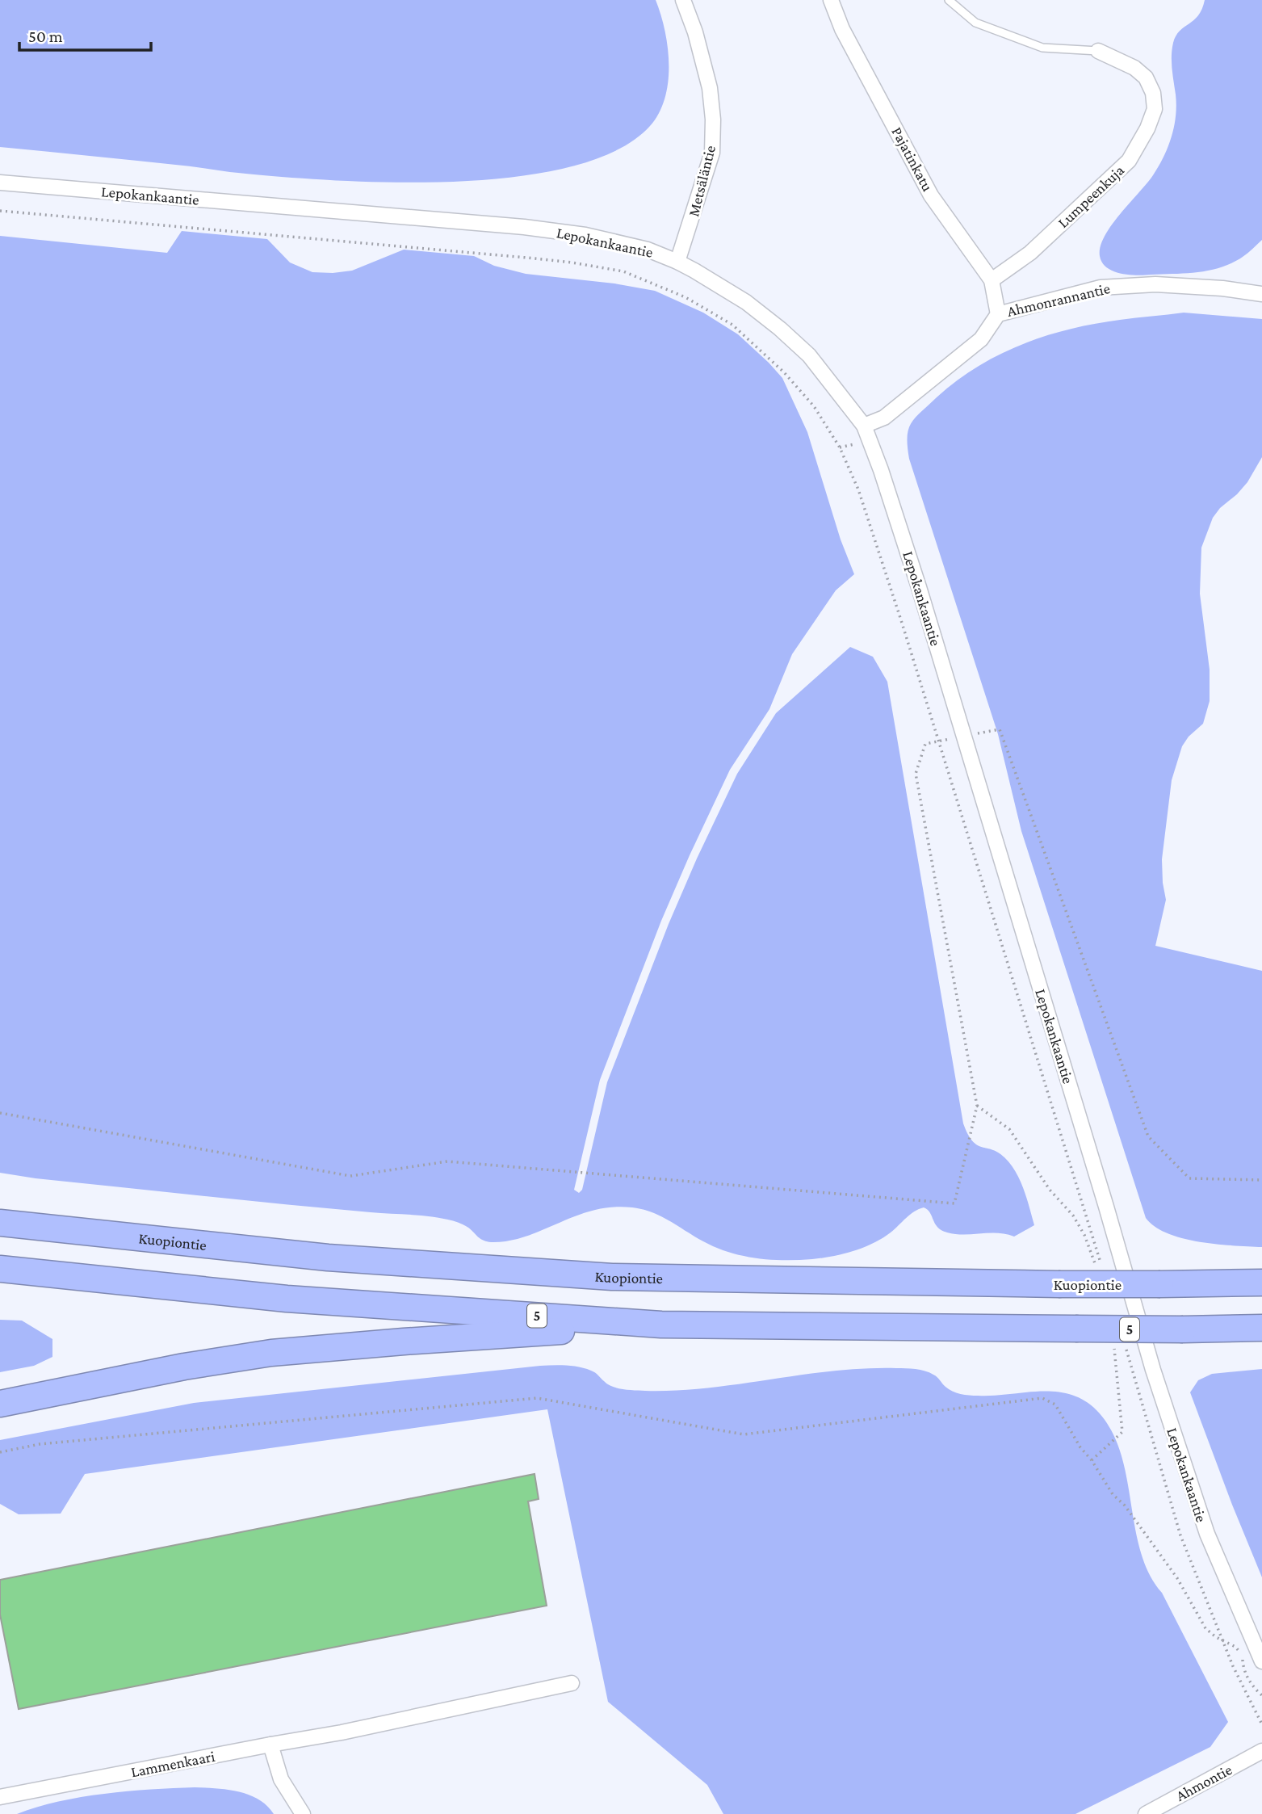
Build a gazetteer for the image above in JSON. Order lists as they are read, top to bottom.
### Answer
{
  "streets": {
    "highway": ["Kuopiontie", "5"],
    "street": [
      "Pajatinkatu",
      "Metsäläntie",
      "Lepokankaantie",
      "Lumpeenkuja",
      "Ahmonrannantie",
      "Lammenkaari",
      "Ahmontie"
    ]
  },
  "crossings": [
    ["Pajatinkatu", "Lumpeenkuja"],
    ["Pajatinkatu", "Ahmonrannantie"],
    ["Metsäläntie", "Lepokankaantie"],
    ["Lepokankaantie", "Ahmonrannantie"]
  ],
  "scale_bar": "50 m"
}
